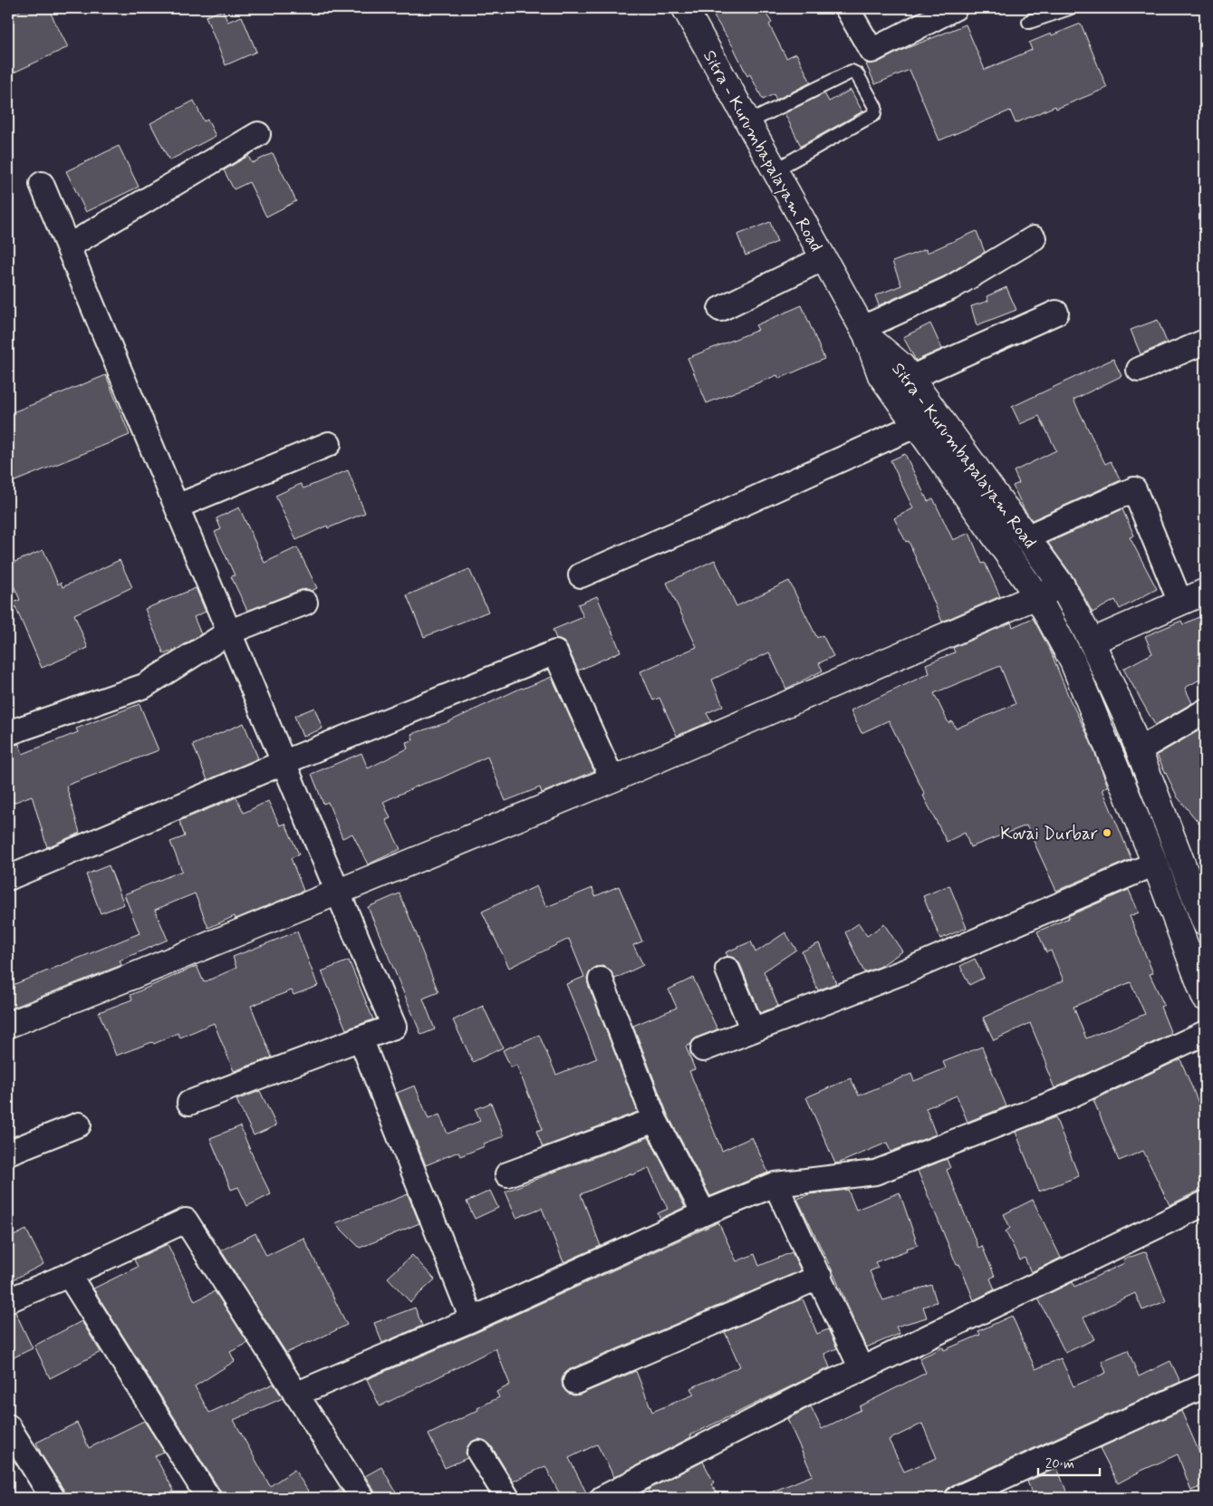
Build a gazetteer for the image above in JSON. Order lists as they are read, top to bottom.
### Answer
{
  "streets": {
    "main road": ["Sitra - Kurumbapalayam Road"]
  },
  "places": ["Kovai Durbar"],
  "scale_bar": "20 m"
}
